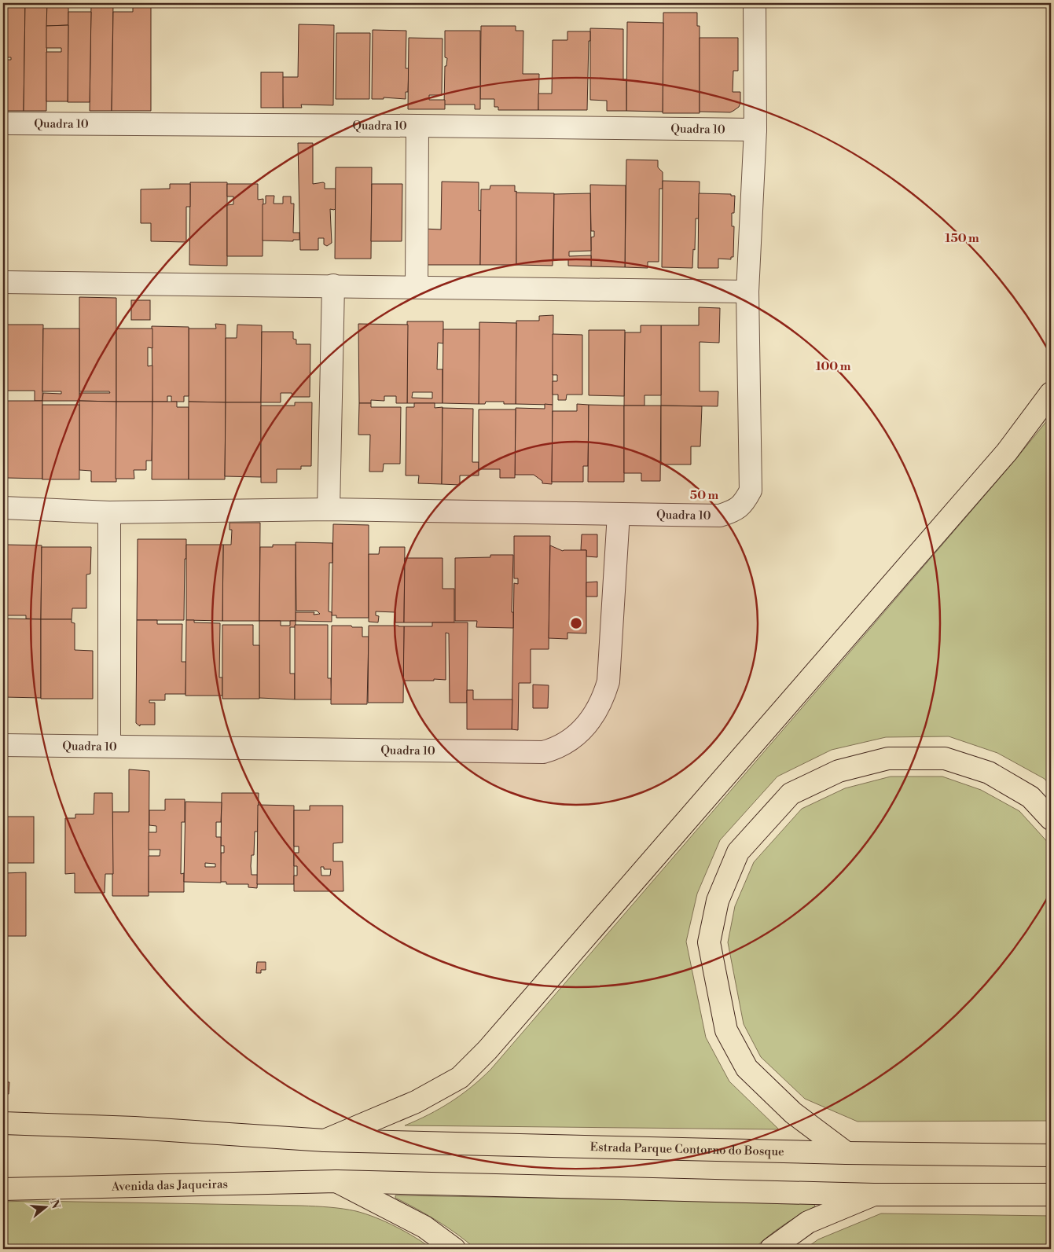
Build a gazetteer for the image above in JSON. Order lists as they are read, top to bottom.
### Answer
{
  "streets": {
    "main road": ["Estrada Parque Contorno do Bosque", "Avenida das Jaqueiras"],
    "street": ["Quadra 10"]
  },
  "north": "right",
  "rings": ["150 m", "100 m", "50 m"]
}
